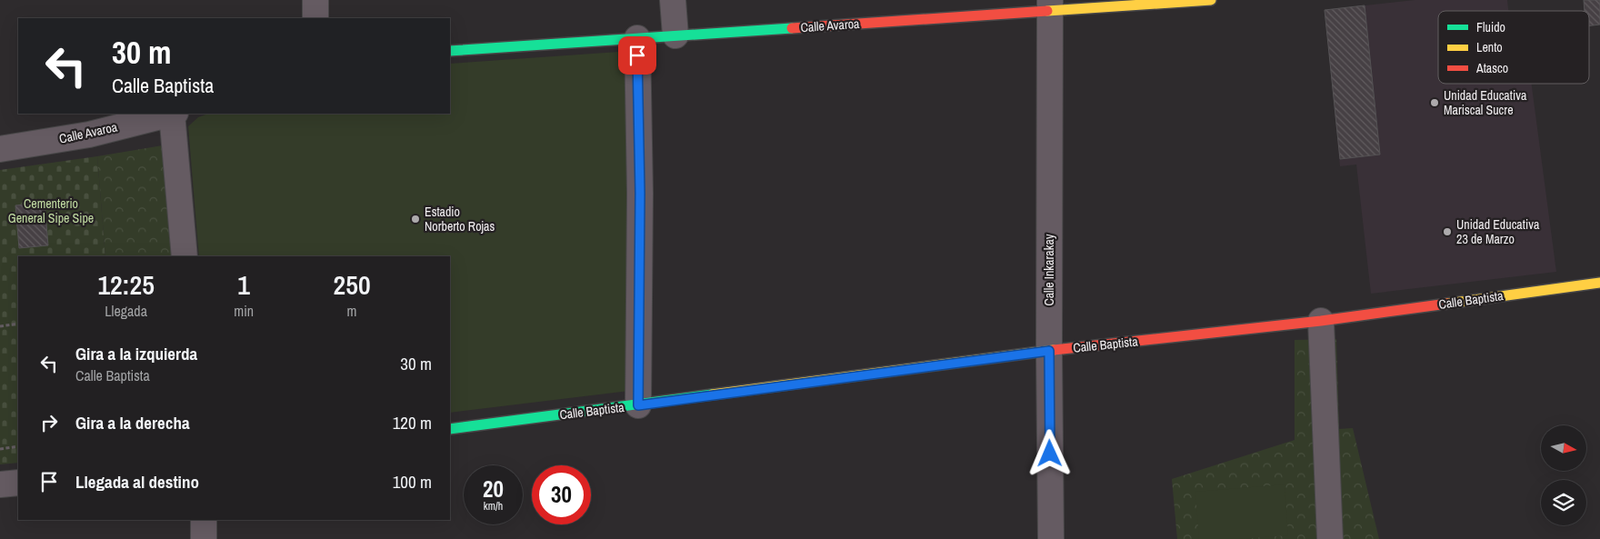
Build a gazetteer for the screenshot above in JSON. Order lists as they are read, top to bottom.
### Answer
{
  "streets": {
    "street": ["Calle Avaroa", "Calle Inkarakay", "Calle Baptista"]
  },
  "crossings": [
    ["Calle Avaroa", "Calle Inkarakay"],
    ["Calle Inkarakay", "Calle Baptista"]
  ],
  "parks": ["Cementerio General Sipe Sipe"],
  "places": ["Unidad Educativa Mariscal Sucre", "Estadio Norberto Rojas", "Unidad Educativa 23 de Marzo"],
  "legend": ["Fluido", "Lento", "Atasco"],
  "north": "right",
  "page": {
    "turn": ["30 m", "Calle Baptista"],
    "eta": [
      "12:25",
      "Llegada",
      "1",
      "min",
      "250",
      "m"
    ],
    "list": [
      {
        "name": "Gira a la izquierda",
        "note": "Calle Baptista",
        "value": "30 m"
      },
      {
        "name": "Gira a la derecha",
        "value": "120 m"
      },
      {
        "name": "Llegada al destino",
        "value": "100 m"
      }
    ],
    "speed": "20 km/h",
    "limit": "30"
  }
}
